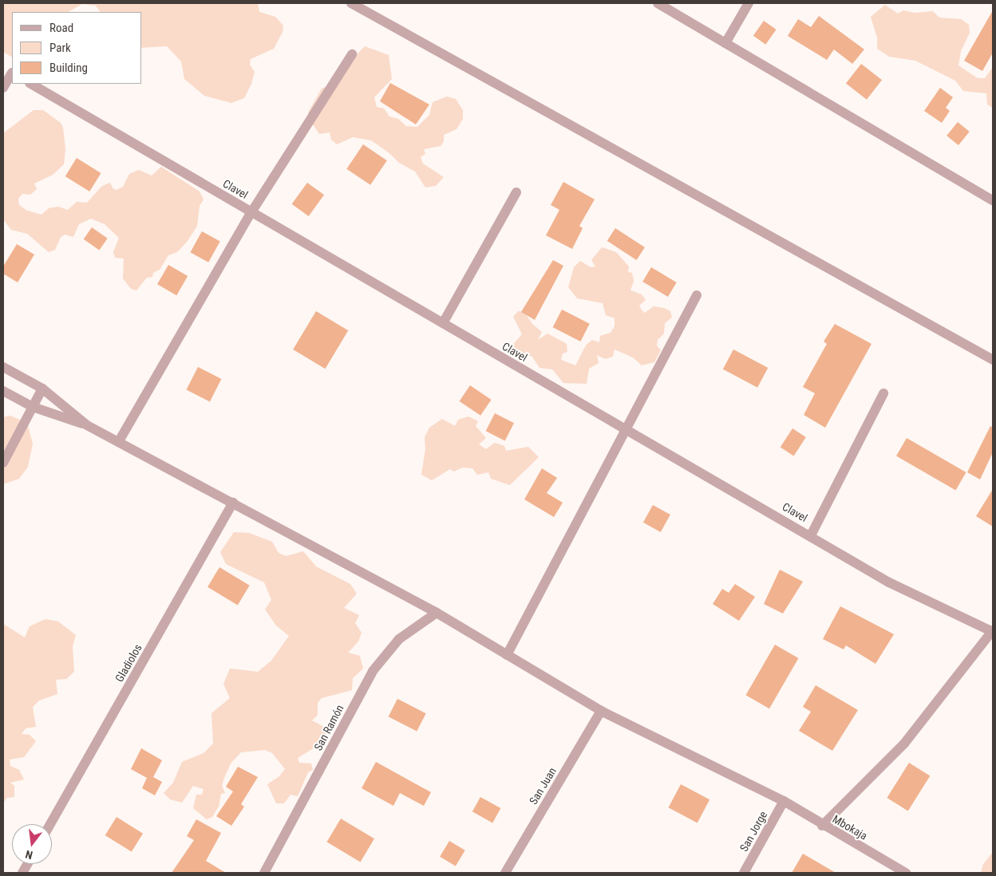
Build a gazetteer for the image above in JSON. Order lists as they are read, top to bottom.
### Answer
{
  "streets": {
    "street": [
      "Clavel",
      "Gladiolos",
      "San Ramón",
      "San Juan",
      "Mbokaja",
      "San Jorge"
    ]
  },
  "crossings": [
    ["Gladiolos", "Mbokaja"],
    ["San Ramón", "Mbokaja"],
    ["San Juan", "Mbokaja"],
    ["Mbokaja", "San Jorge"]
  ],
  "legend": ["Road", "Park", "Building"],
  "north": "bottom"
}
